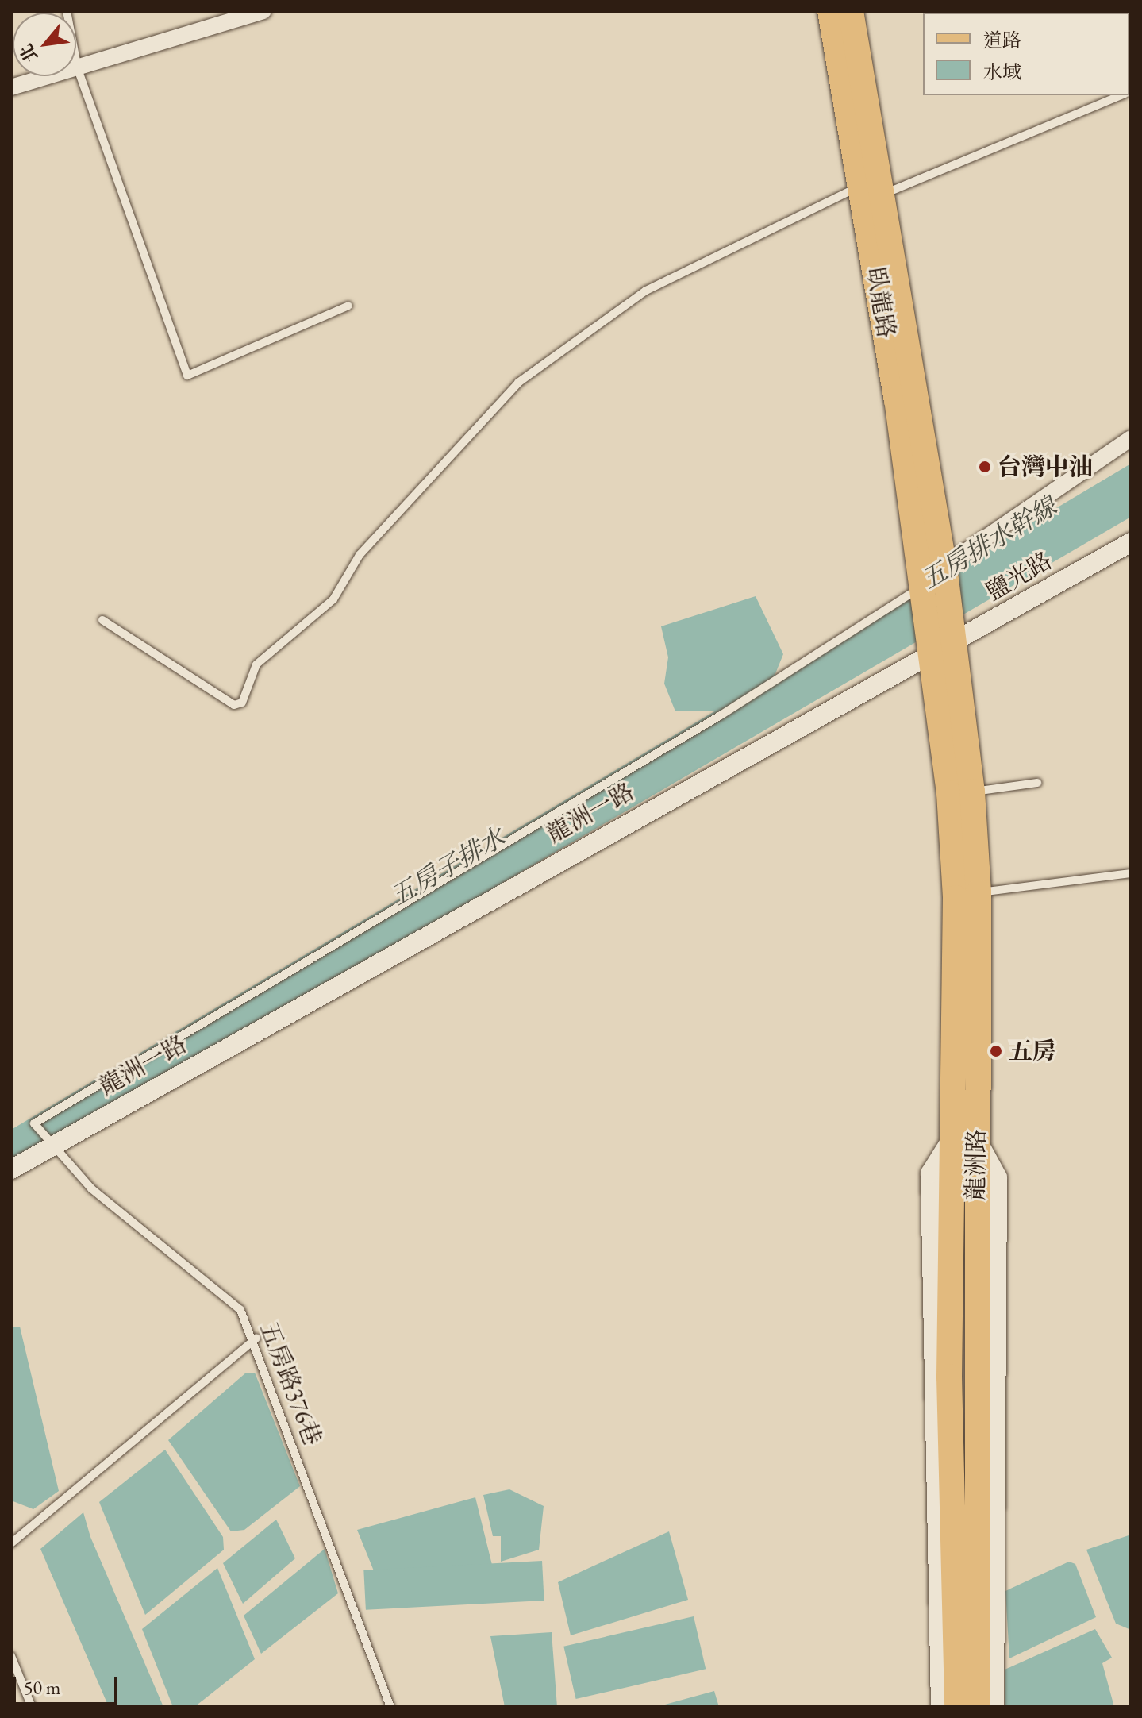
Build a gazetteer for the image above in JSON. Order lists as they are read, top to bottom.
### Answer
{
  "streets": {
    "main road": ["臥龍路", "龍洲路"],
    "street": ["鹽光路", "龍洲一路"],
    "lane": ["五房路376巷"]
  },
  "crossings": [
    ["臥龍路", "鹽光路"],
    ["臥龍路", "龍洲一路"],
    ["臥龍路", "龍洲路"],
    ["臥龍路", "五房路376巷"],
    ["鹽光路", "龍洲一路"],
    ["鹽光路", "龍洲路"],
    ["龍洲一路", "龍洲路"],
    ["龍洲一路", "五房路376巷"]
  ],
  "water": ["五房排水幹線", "五房子排水"],
  "places": ["台灣中油", "五房"],
  "legend": ["道路", "水域"],
  "scale_bar": "50 m",
  "north": "bottom left"
}
